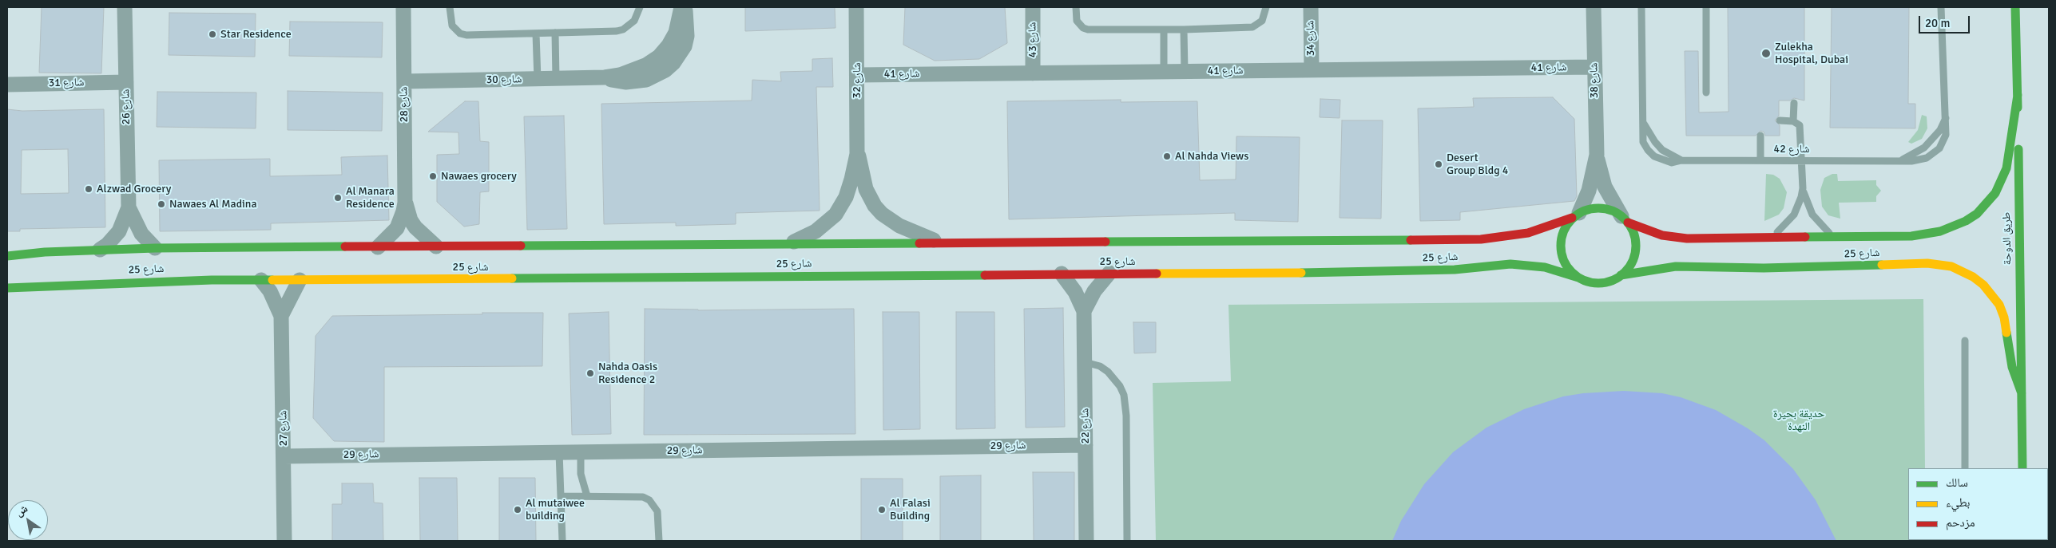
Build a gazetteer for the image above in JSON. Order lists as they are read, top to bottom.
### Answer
{
  "streets": {
    "street": [
      "شارع 34",
      "شارع 43",
      "شارع 41",
      "شارع 30",
      "شارع 32",
      "شارع 38",
      "شارع 31",
      "شارع 28",
      "شارع 26",
      "طريق الدوحة",
      "شارع 25",
      "شارع 22",
      "شارع 27",
      "شارع 29"
    ],
    "lane": ["شارع 42"]
  },
  "crossings": [
    ["شارع 34", "شارع 41"],
    ["شارع 43", "شارع 41"],
    ["شارع 41", "شارع 32"],
    ["شارع 41", "شارع 38"],
    ["شارع 30", "شارع 28"],
    ["شارع 32", "شارع 25"],
    ["شارع 38", "شارع 25"],
    ["شارع 31", "شارع 26"],
    ["شارع 28", "شارع 25"],
    ["شارع 26", "شارع 25"],
    ["طريق الدوحة", "شارع 25"],
    ["شارع 25", "شارع 22"],
    ["شارع 25", "شارع 27"],
    ["شارع 22", "شارع 29"],
    ["شارع 27", "شارع 29"]
  ],
  "parks": ["حديقة بحيرة النهدة"],
  "places": [
    "Star Residence",
    "Zulekha Hospital, Dubai",
    "Al Nahda Views",
    "Desert Group Bldg 4",
    "Nawaes grocery",
    "Alzwad Grocery",
    "Al Manara Residence",
    "Nawaes Al Madina",
    "Nahda Oasis Residence 2",
    "Al mutaiwee building",
    "Al Falasi Building"
  ],
  "legend": ["سالك", "بطيء", "مزدحم"],
  "scale_bar": "20 m",
  "north": "top left"
}
